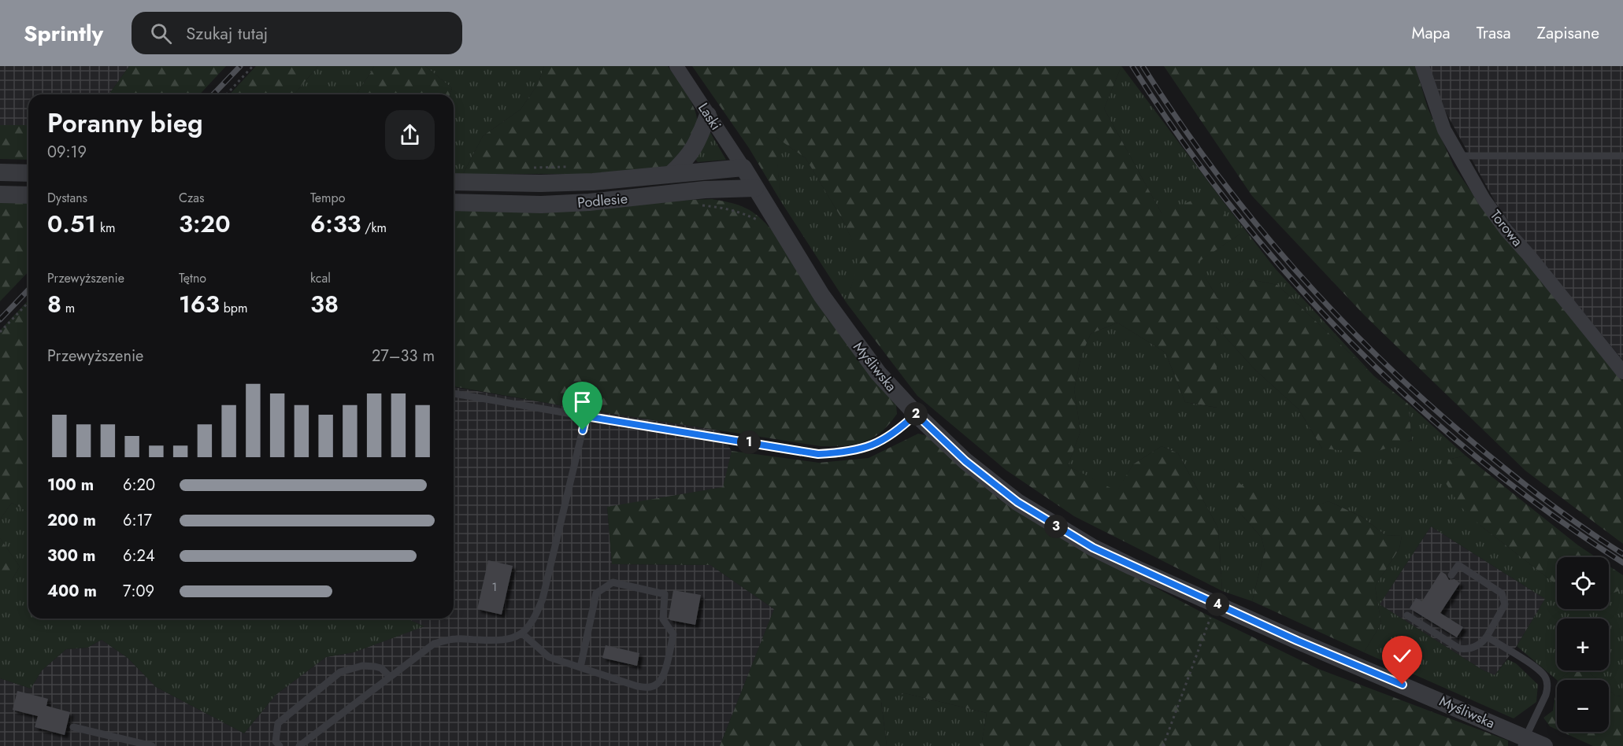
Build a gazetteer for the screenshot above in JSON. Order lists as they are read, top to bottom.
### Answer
{
  "streets": {
    "street": [
      "Laski",
      "Podlesie",
      "Torowa",
      "Myśliwska"
    ]
  },
  "crossings": [
    ["Laski", "Podlesie"],
    ["Laski", "Myśliwska"],
    ["Podlesie", "Myśliwska"]
  ],
  "house_numbers": ["1"],
  "page": {
    "header": "Sprintly",
    "search": "Szukaj tutaj",
    "nav": ["Mapa", "Trasa", "Zapisane"],
    "heading": ["Poranny bieg", "09:19"],
    "stats": [
      ["Dystans", "0.51 km"],
      ["Czas", "3:20"],
      ["Tempo", "6:33 /km"],
      ["Przewyższenie", "8 m"],
      ["Tętno", "163 bpm"],
      ["kcal", "38"]
    ],
    "chart": ["Przewyższenie", "27–33 m"],
    "pins": [
      "2",
      "1",
      "3",
      "4"
    ],
    "list": [
      {
        "name": "100 m",
        "note": "6:20"
      },
      {
        "name": "200 m",
        "note": "6:17"
      },
      {
        "name": "300 m",
        "note": "6:24"
      },
      {
        "name": "400 m",
        "note": "7:09"
      }
    ],
    "map_buttons": ["+", "−"]
  }
}
